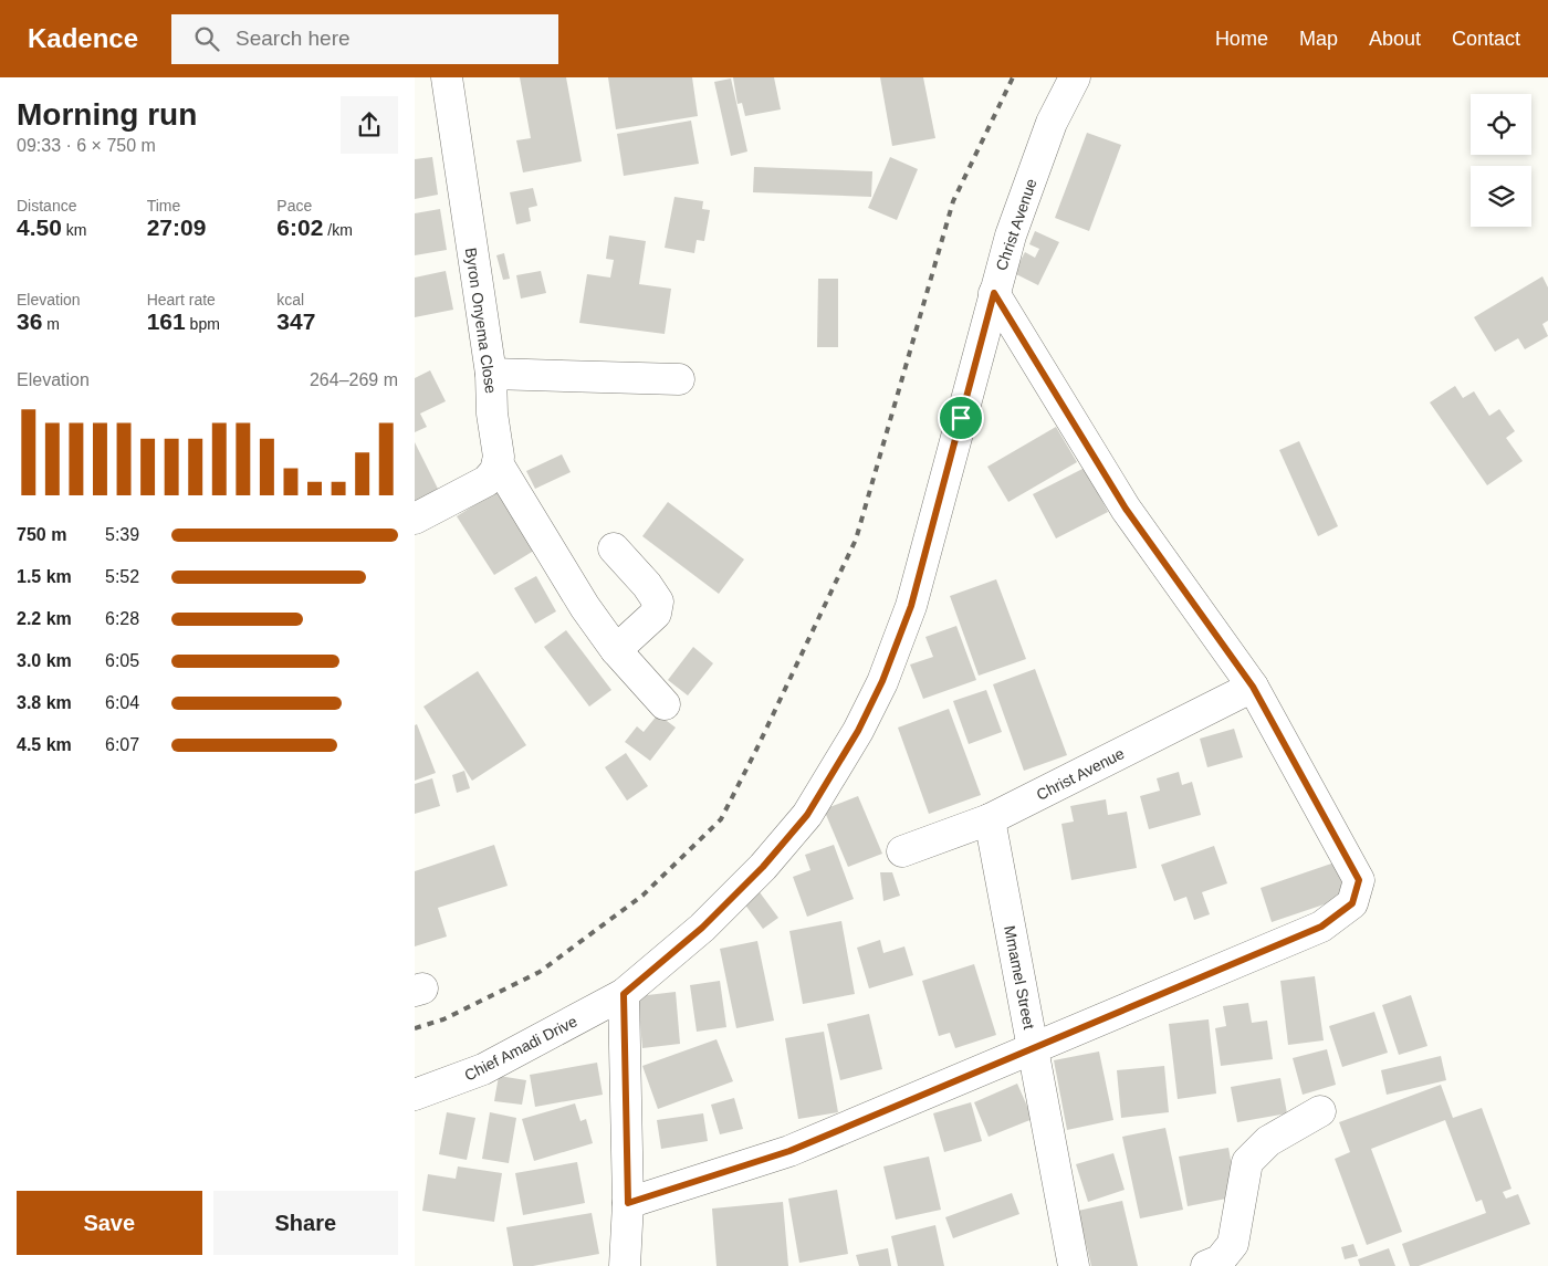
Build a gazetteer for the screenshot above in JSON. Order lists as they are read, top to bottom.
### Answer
{
  "streets": {
    "street": [
      "Christ Avenue",
      "Byron Onyema Close",
      "Mmamel Street",
      "Chief Amadi Drive"
    ]
  },
  "crossings": [
    ["Christ Avenue", "Mmamel Street"],
    ["Christ Avenue", "Chief Amadi Drive"]
  ],
  "page": {
    "header": "Kadence",
    "search": "Search here",
    "nav": [
      "Home",
      "Map",
      "About",
      "Contact"
    ],
    "heading": ["Morning run", "09:33 · 6 × 750 m"],
    "stats": [
      ["Distance", "4.50 km"],
      ["Time", "27:09"],
      ["Pace", "6:02 /km"],
      ["Elevation", "36 m"],
      ["Heart rate", "161 bpm"],
      ["kcal", "347"]
    ],
    "chart": ["Elevation", "264–269 m"],
    "list": [
      {
        "name": "750 m",
        "note": "5:39"
      },
      {
        "name": "1.5 km",
        "note": "5:52"
      },
      {
        "name": "2.2 km",
        "note": "6:28"
      },
      {
        "name": "3.0 km",
        "note": "6:05"
      },
      {
        "name": "3.8 km",
        "note": "6:04"
      },
      {
        "name": "4.5 km",
        "note": "6:07"
      }
    ],
    "buttons": ["Save", "Share"]
  }
}
